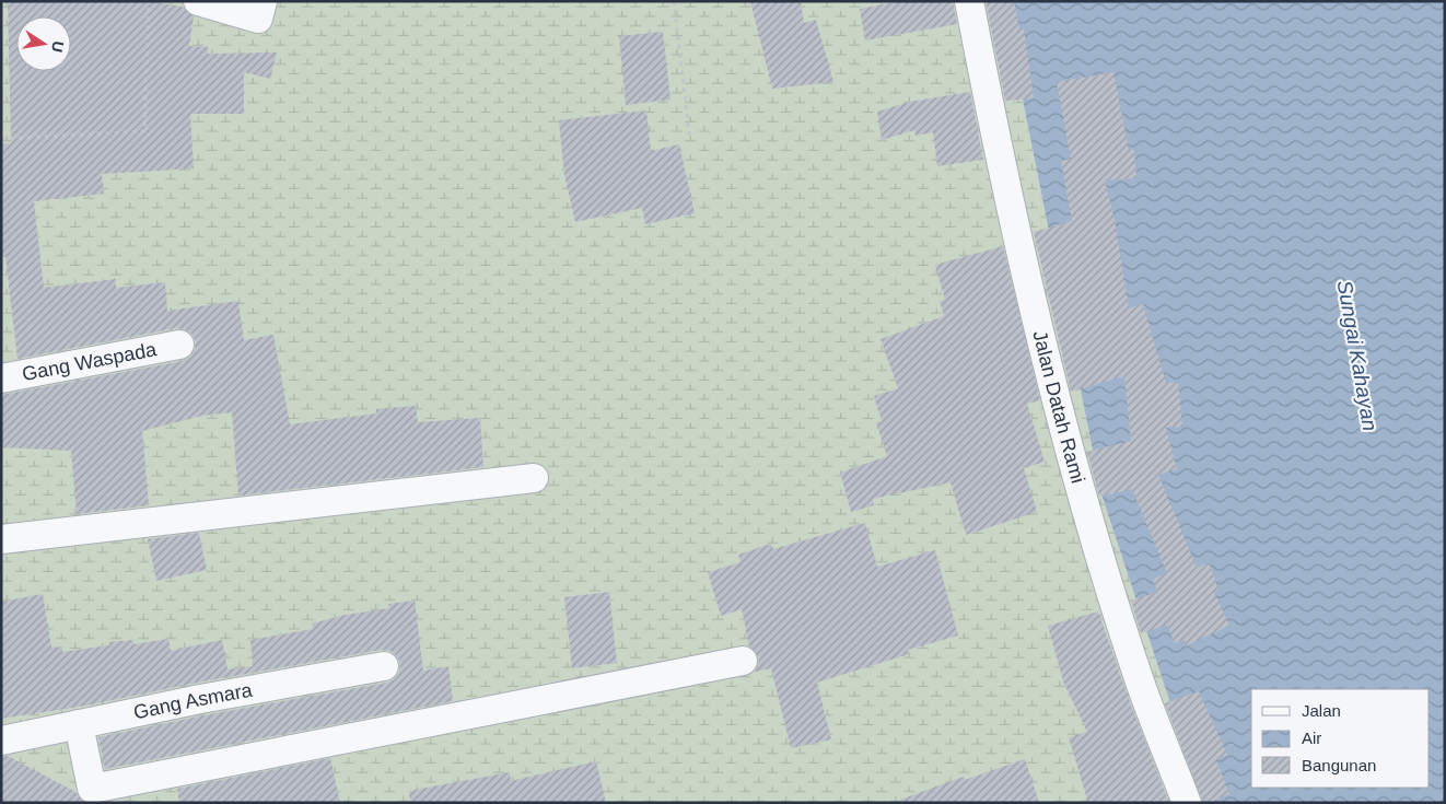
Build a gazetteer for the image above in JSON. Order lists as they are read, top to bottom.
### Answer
{
  "streets": {
    "lane": ["Gang Waspada", "Jalan Datah Rami", "Gang Asmara"]
  },
  "water": ["Sungai Kahayan"],
  "legend": ["Jalan", "Air", "Bangunan"],
  "north": "right"
}
